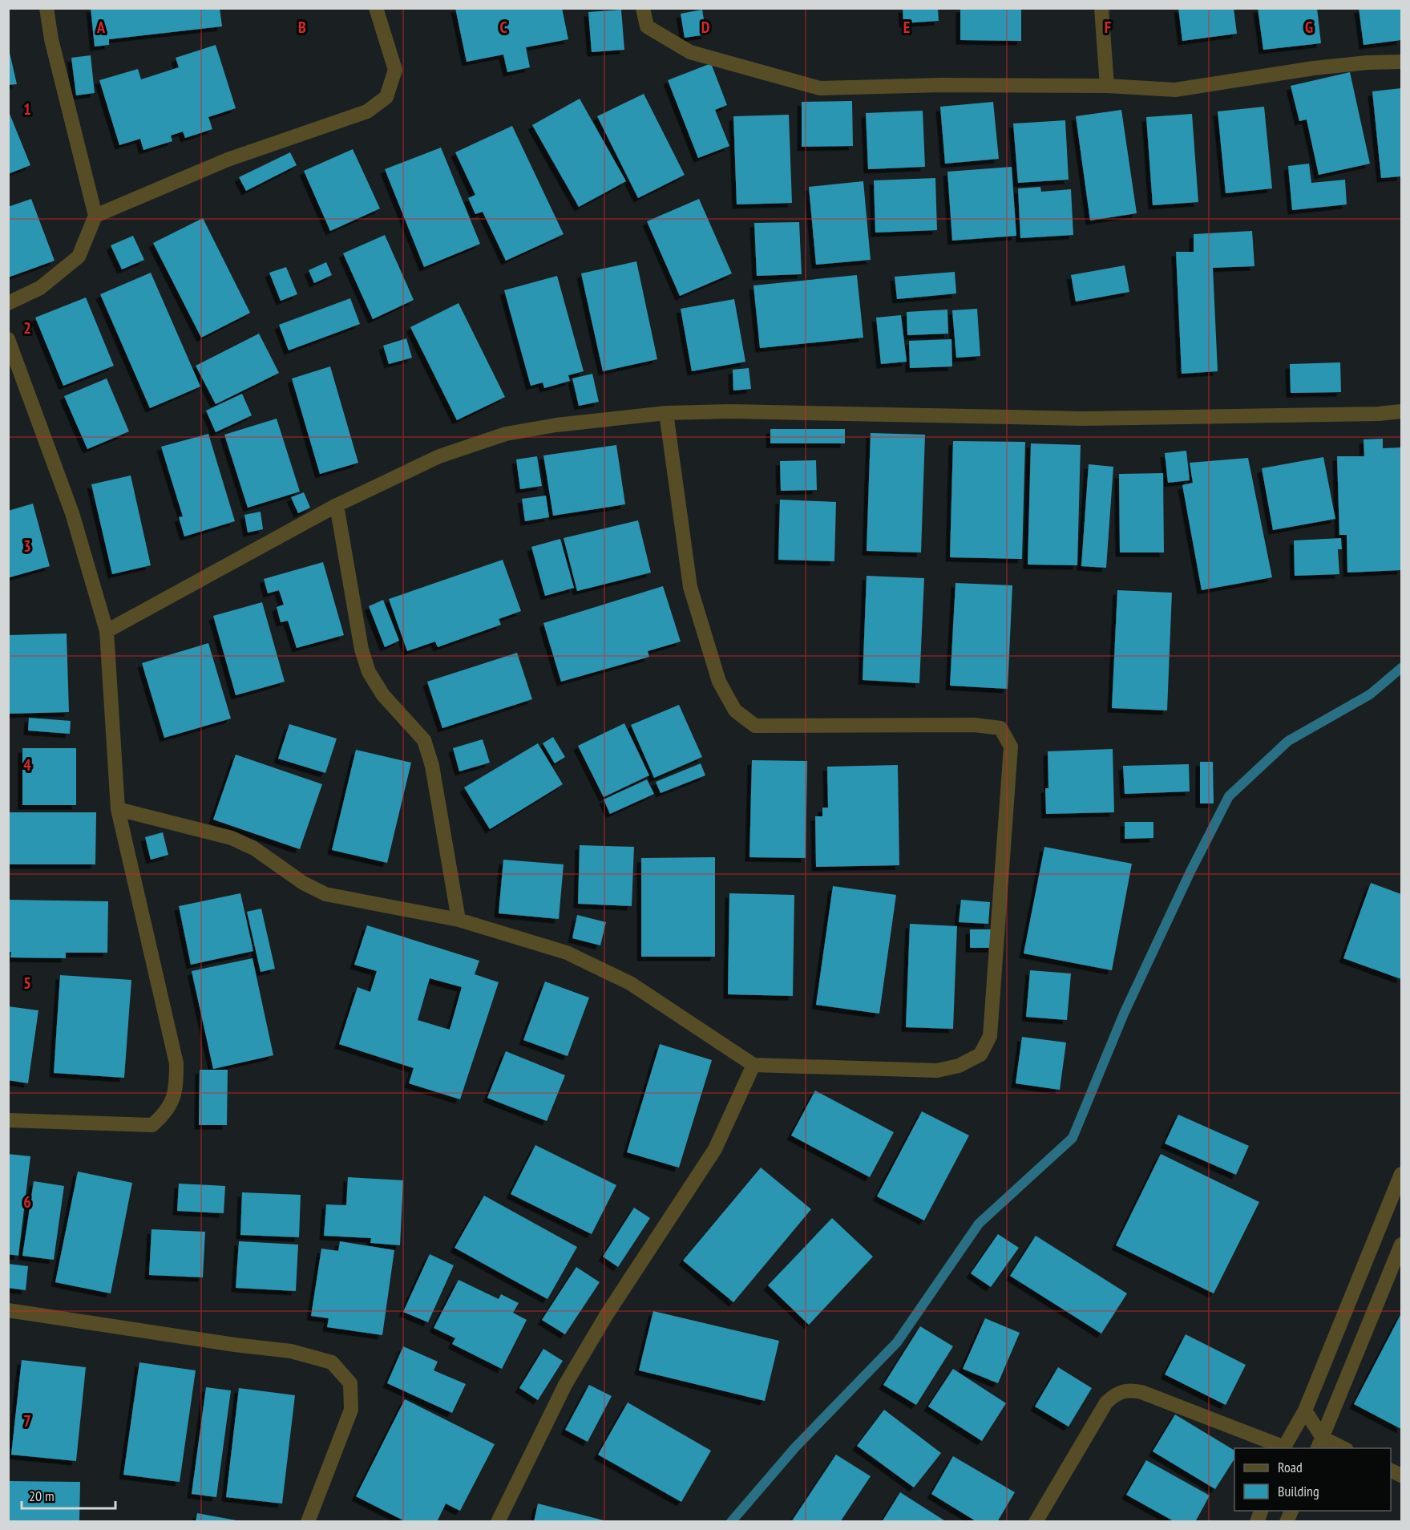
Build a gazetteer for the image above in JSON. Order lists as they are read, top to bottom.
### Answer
{
  "legend": ["Road", "Building"],
  "scale_bar": "20 m",
  "grid": {
    "columns": [
      "A",
      "B",
      "C",
      "D",
      "E",
      "F",
      "G"
    ],
    "rows": [
      "1",
      "2",
      "3",
      "4",
      "5",
      "6",
      "7"
    ]
  }
}
